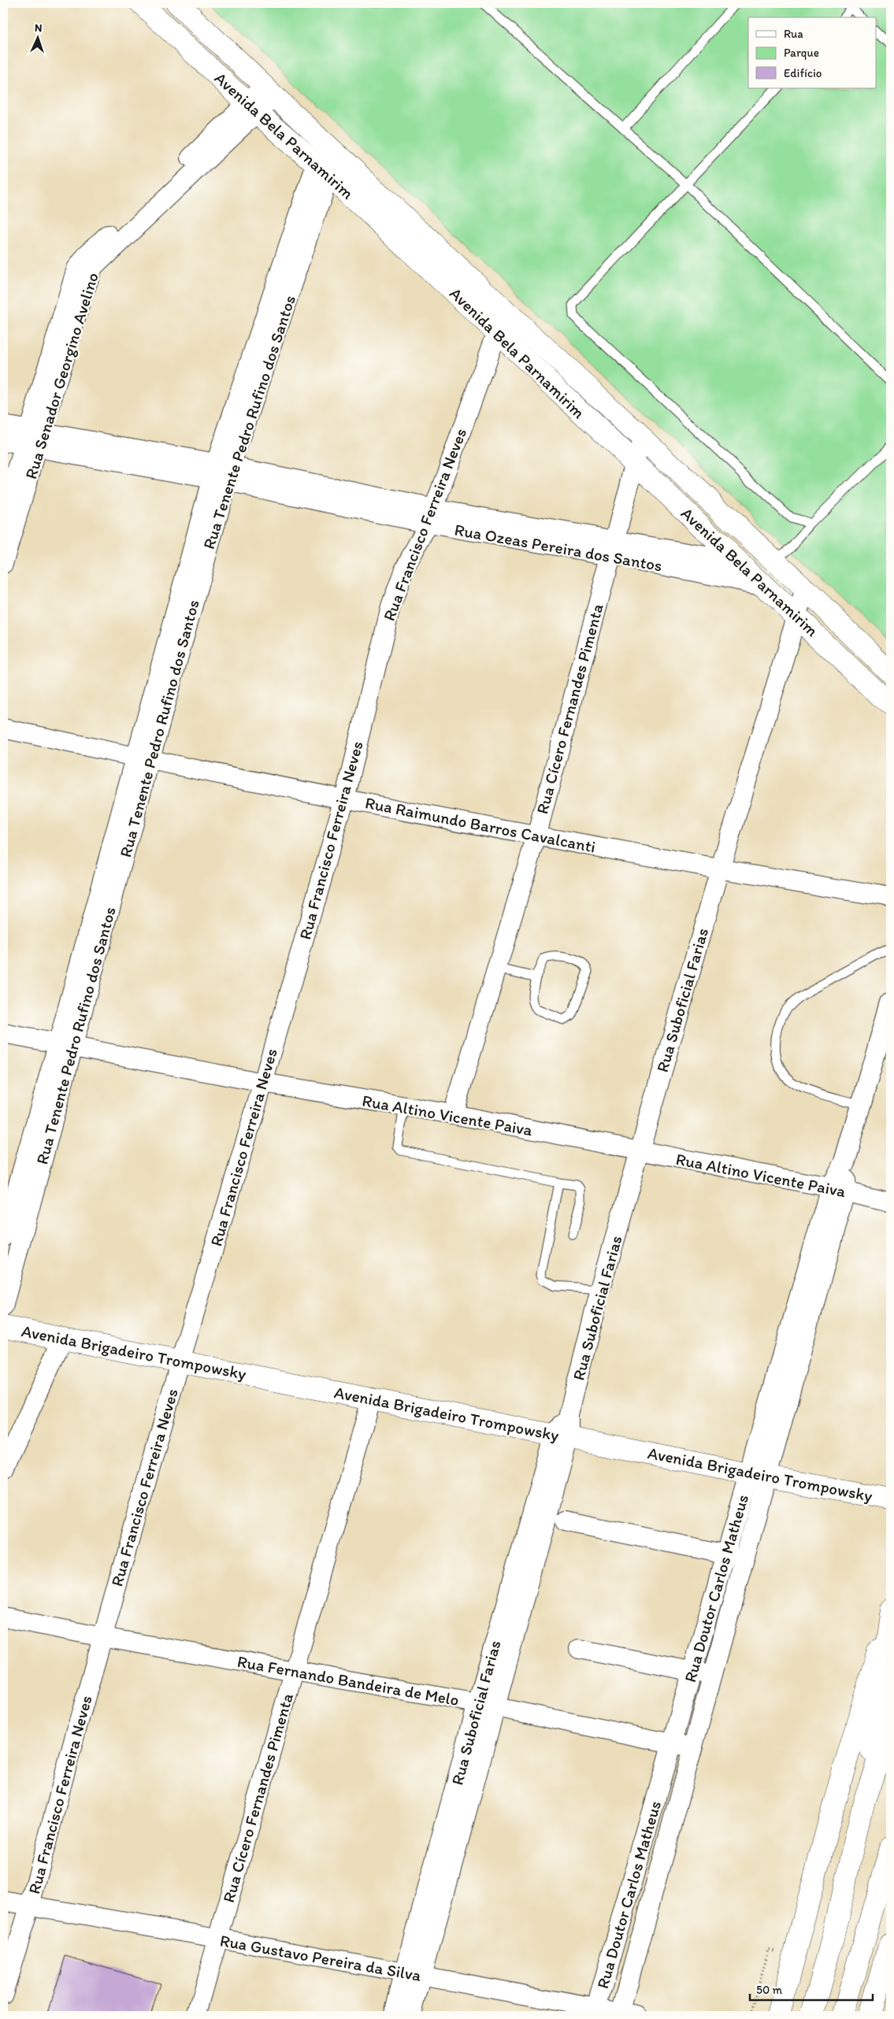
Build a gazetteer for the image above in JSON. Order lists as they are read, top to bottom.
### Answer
{
  "streets": {
    "main road": ["Avenida Bela Parnamirim", "Avenida Brigadeiro Trompowsky"],
    "street": [
      "Rua Senador Georgino Avelino",
      "Rua Tenente Pedro Rufino dos Santos",
      "Rua Francisco Ferreira Neves",
      "Rua Ozeas Pereira dos Santos",
      "Rua Cícero Fernandes Pimenta",
      "Rua Raimundo Barros Cavalcanti",
      "Rua Suboficial Farias",
      "Rua Altino Vicente Paiva",
      "Rua Doutor Carlos Matheus",
      "Rua Fernando Bandeira de Melo",
      "Rua Gustavo Pereira da Silva"
    ]
  },
  "crossings": [
    ["Avenida Bela Parnamirim", "Rua Senador Georgino Avelino"],
    ["Avenida Bela Parnamirim", "Rua Tenente Pedro Rufino dos Santos"],
    ["Avenida Bela Parnamirim", "Rua Francisco Ferreira Neves"],
    ["Avenida Bela Parnamirim", "Rua Ozeas Pereira dos Santos"],
    ["Avenida Bela Parnamirim", "Rua Cícero Fernandes Pimenta"],
    ["Avenida Bela Parnamirim", "Rua Suboficial Farias"],
    ["Rua Senador Georgino Avelino", "Rua Ozeas Pereira dos Santos"],
    ["Rua Tenente Pedro Rufino dos Santos", "Rua Ozeas Pereira dos Santos"],
    ["Rua Tenente Pedro Rufino dos Santos", "Rua Raimundo Barros Cavalcanti"],
    ["Rua Tenente Pedro Rufino dos Santos", "Rua Altino Vicente Paiva"],
    ["Rua Francisco Ferreira Neves", "Rua Ozeas Pereira dos Santos"],
    ["Rua Francisco Ferreira Neves", "Rua Raimundo Barros Cavalcanti"],
    ["Rua Francisco Ferreira Neves", "Rua Altino Vicente Paiva"],
    ["Rua Francisco Ferreira Neves", "Avenida Brigadeiro Trompowsky"],
    ["Rua Francisco Ferreira Neves", "Rua Fernando Bandeira de Melo"],
    ["Rua Francisco Ferreira Neves", "Rua Gustavo Pereira da Silva"],
    ["Rua Ozeas Pereira dos Santos", "Rua Cícero Fernandes Pimenta"],
    ["Rua Cícero Fernandes Pimenta", "Rua Raimundo Barros Cavalcanti"],
    ["Rua Cícero Fernandes Pimenta", "Rua Altino Vicente Paiva"],
    ["Rua Cícero Fernandes Pimenta", "Avenida Brigadeiro Trompowsky"],
    ["Rua Cícero Fernandes Pimenta", "Rua Fernando Bandeira de Melo"],
    ["Rua Cícero Fernandes Pimenta", "Rua Gustavo Pereira da Silva"],
    ["Rua Raimundo Barros Cavalcanti", "Rua Suboficial Farias"],
    ["Rua Suboficial Farias", "Rua Altino Vicente Paiva"],
    ["Rua Suboficial Farias", "Avenida Brigadeiro Trompowsky"],
    ["Rua Suboficial Farias", "Rua Fernando Bandeira de Melo"],
    ["Rua Suboficial Farias", "Rua Gustavo Pereira da Silva"],
    ["Rua Altino Vicente Paiva", "Rua Doutor Carlos Matheus"],
    ["Avenida Brigadeiro Trompowsky", "Rua Doutor Carlos Matheus"],
    ["Rua Doutor Carlos Matheus", "Rua Fernando Bandeira de Melo"],
    ["Rua Doutor Carlos Matheus", "Rua Gustavo Pereira da Silva"]
  ],
  "legend": ["Rua", "Parque", "Edifício"],
  "scale_bar": "50 m",
  "north": "top"
}
